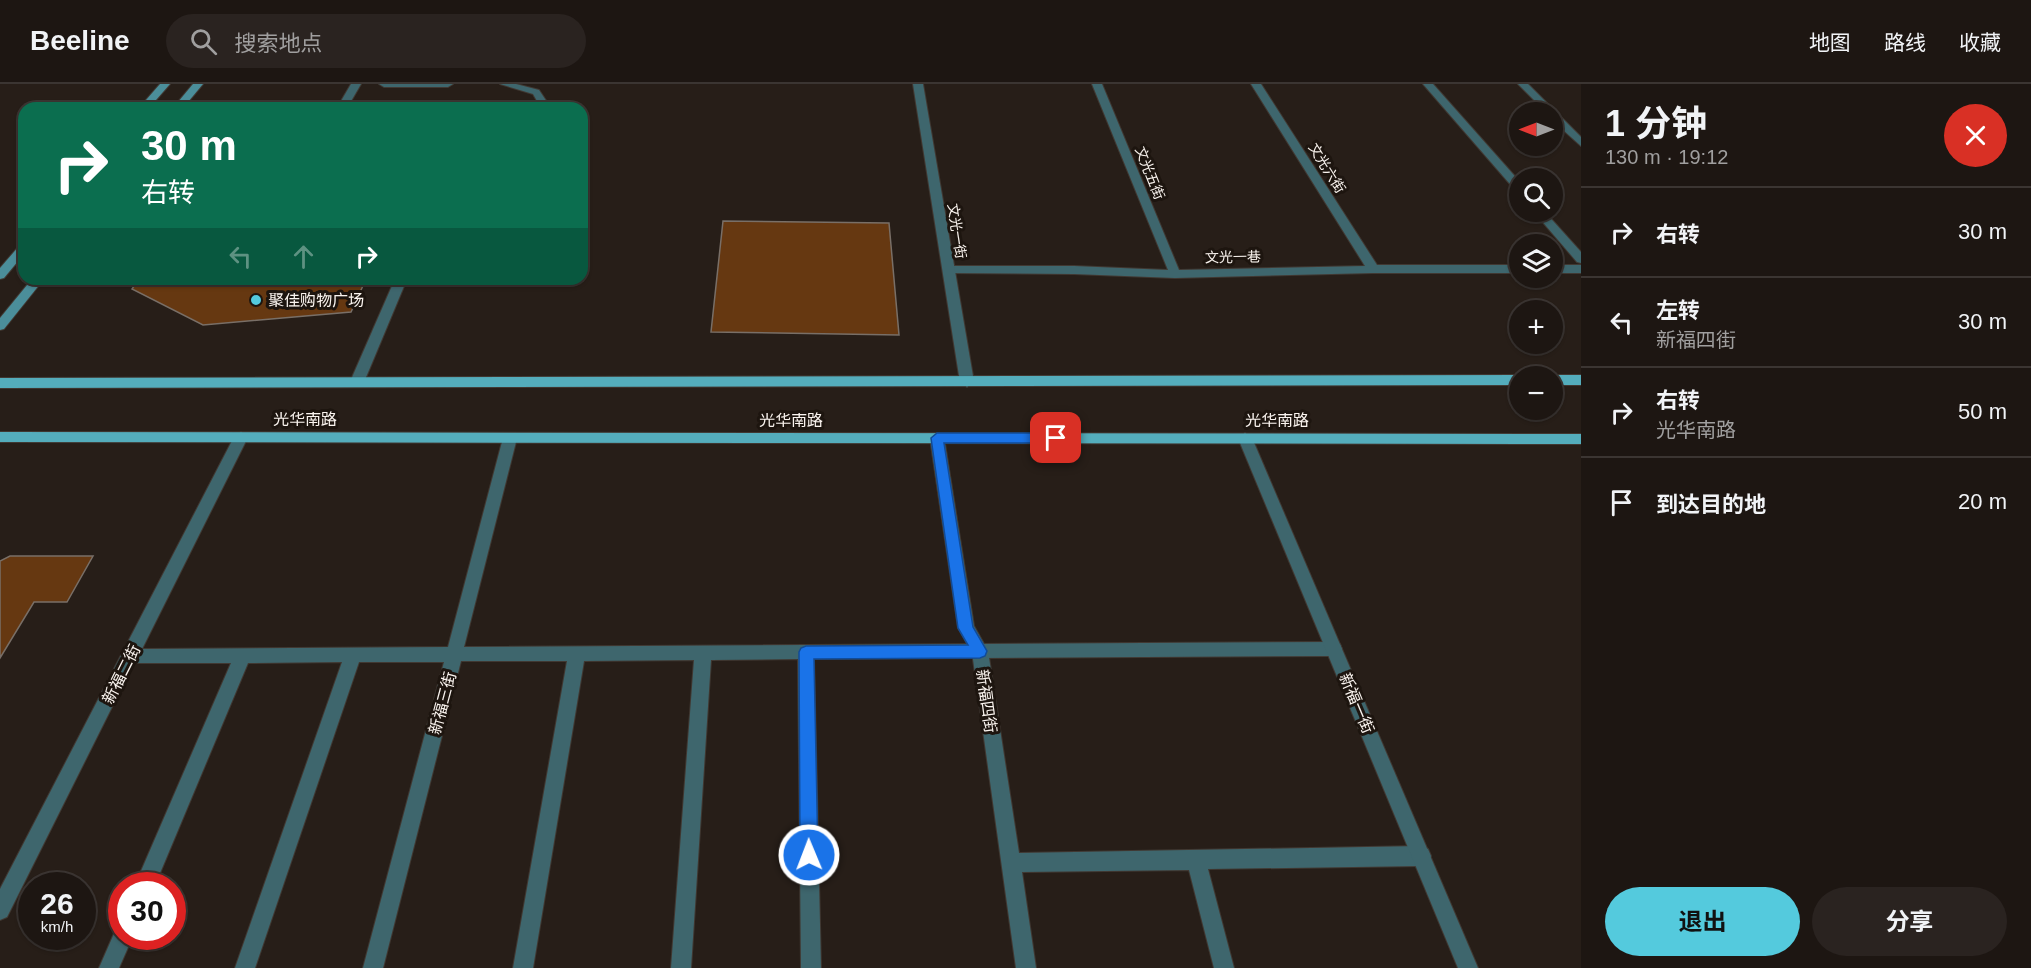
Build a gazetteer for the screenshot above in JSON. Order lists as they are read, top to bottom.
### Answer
{
  "streets": {
    "main road": ["光华南路"],
    "street": [
      "文光六街",
      "文光五街",
      "文光一街",
      "文光一巷",
      "新福二街",
      "新福四街",
      "新福三街",
      "新福一街"
    ]
  },
  "crossings": [
    ["文光六街", "文光一巷"],
    ["文光五街", "文光一巷"],
    ["文光一街", "文光一巷"],
    ["光华南路", "新福二街"],
    ["光华南路", "新福四街"],
    ["光华南路", "新福三街"],
    ["光华南路", "新福一街"]
  ],
  "places": ["聚佳购物广场"],
  "north": "left",
  "page": {
    "header": "Beeline",
    "search": "搜索地点",
    "nav": ["地图", "路线", "收藏"],
    "heading": ["1 分钟", "130 m · 19:12"],
    "map_buttons": ["+", "−"],
    "turn": ["30 m", "右转"],
    "list": [
      {
        "name": "右转",
        "value": "30 m"
      },
      {
        "name": "左转",
        "note": "新福四街",
        "value": "30 m"
      },
      {
        "name": "右转",
        "note": "光华南路",
        "value": "50 m"
      },
      {
        "name": "到达目的地",
        "value": "20 m"
      }
    ],
    "speed": "26 km/h",
    "limit": "30",
    "buttons": ["退出", "分享"]
  }
}
